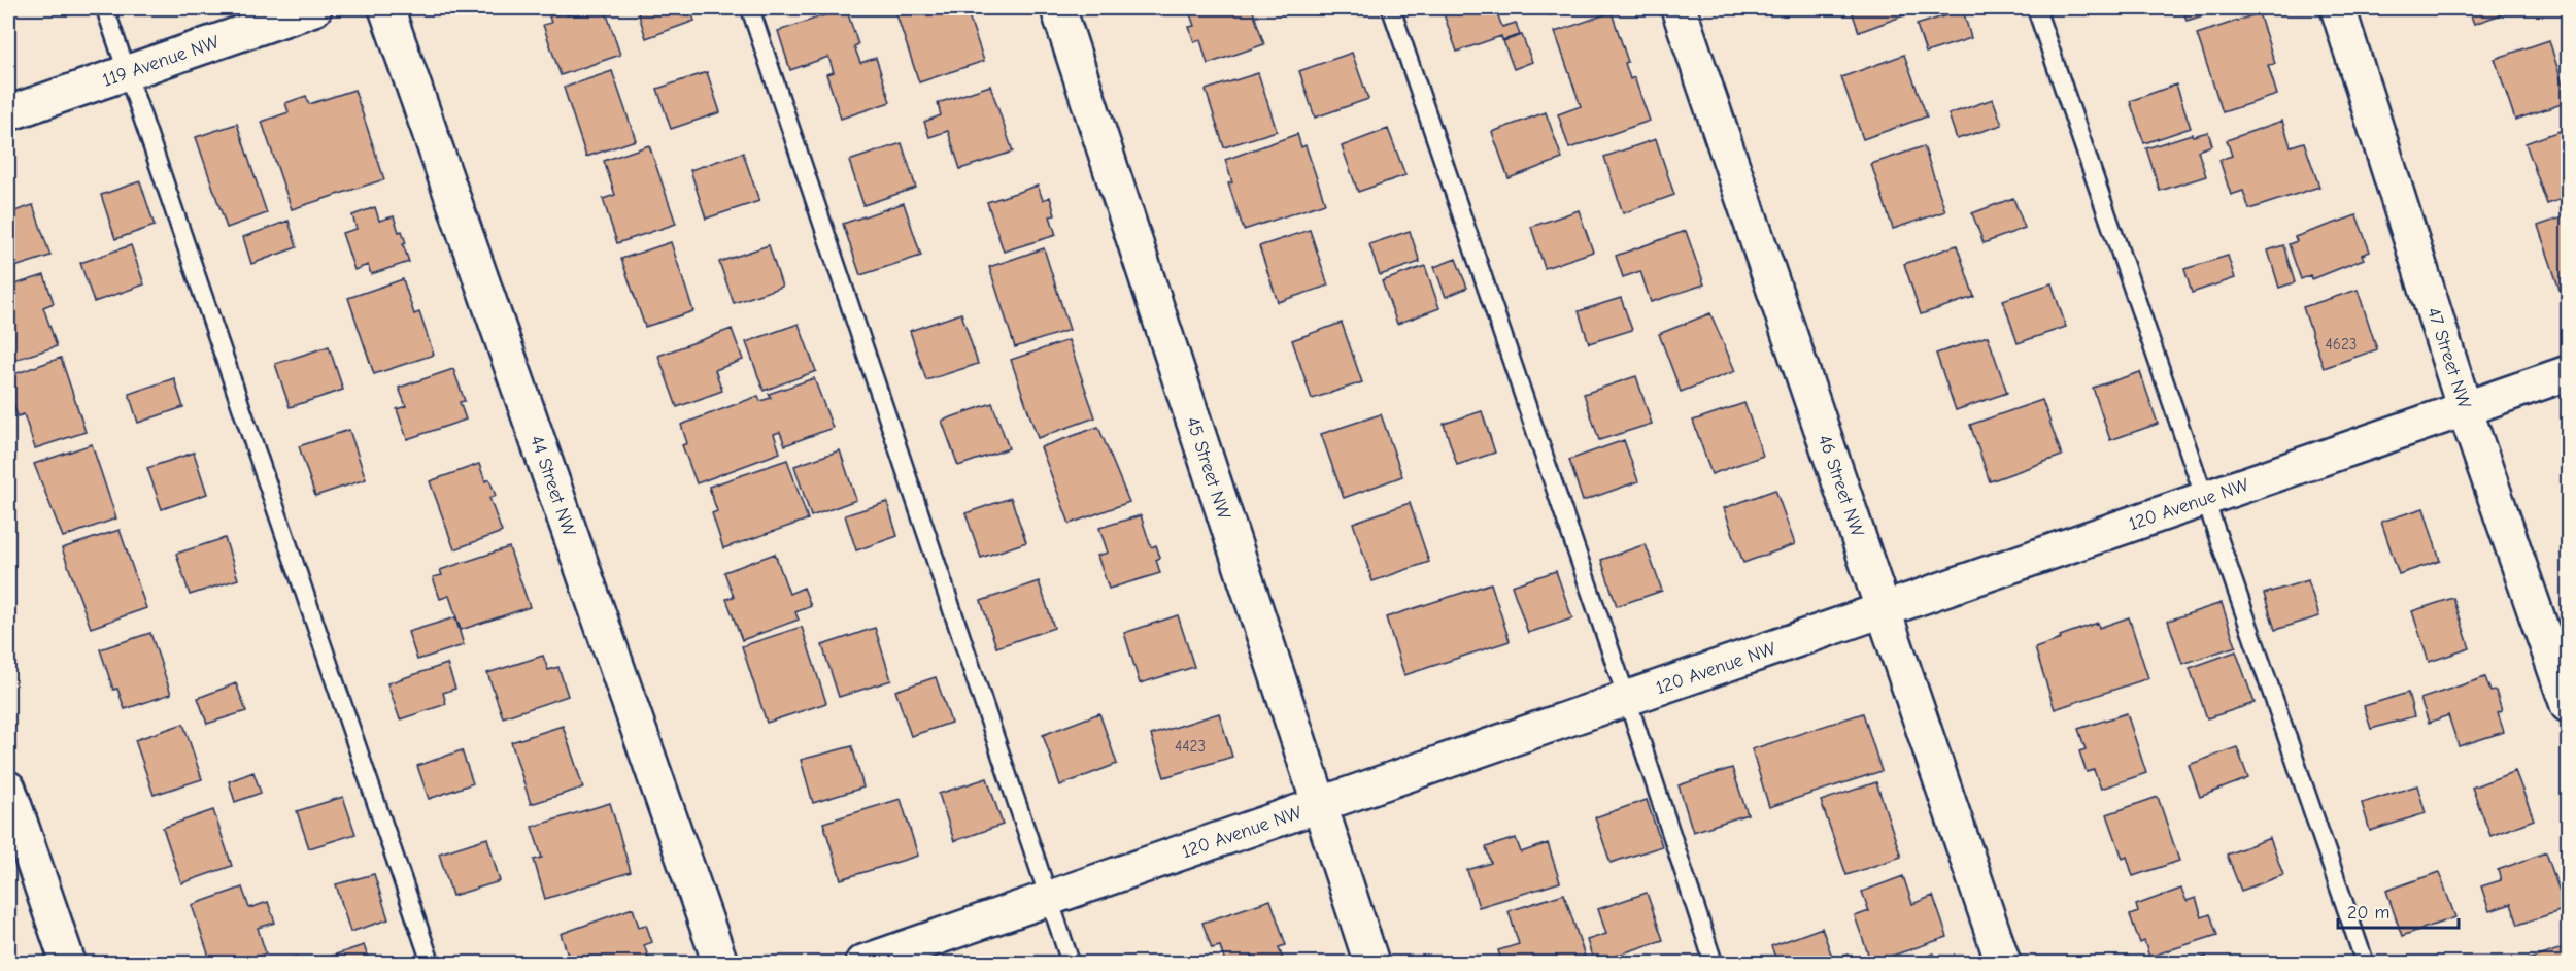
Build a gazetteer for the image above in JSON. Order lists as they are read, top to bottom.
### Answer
{
  "streets": {
    "street": [
      "119 Avenue NW",
      "47 Street NW",
      "45 Street NW",
      "44 Street NW",
      "46 Street NW",
      "120 Avenue NW"
    ]
  },
  "crossings": [
    ["47 Street NW", "120 Avenue NW"],
    ["45 Street NW", "120 Avenue NW"],
    ["46 Street NW", "120 Avenue NW"]
  ],
  "house_numbers": ["4623", "4423"],
  "scale_bar": "20 m"
}
